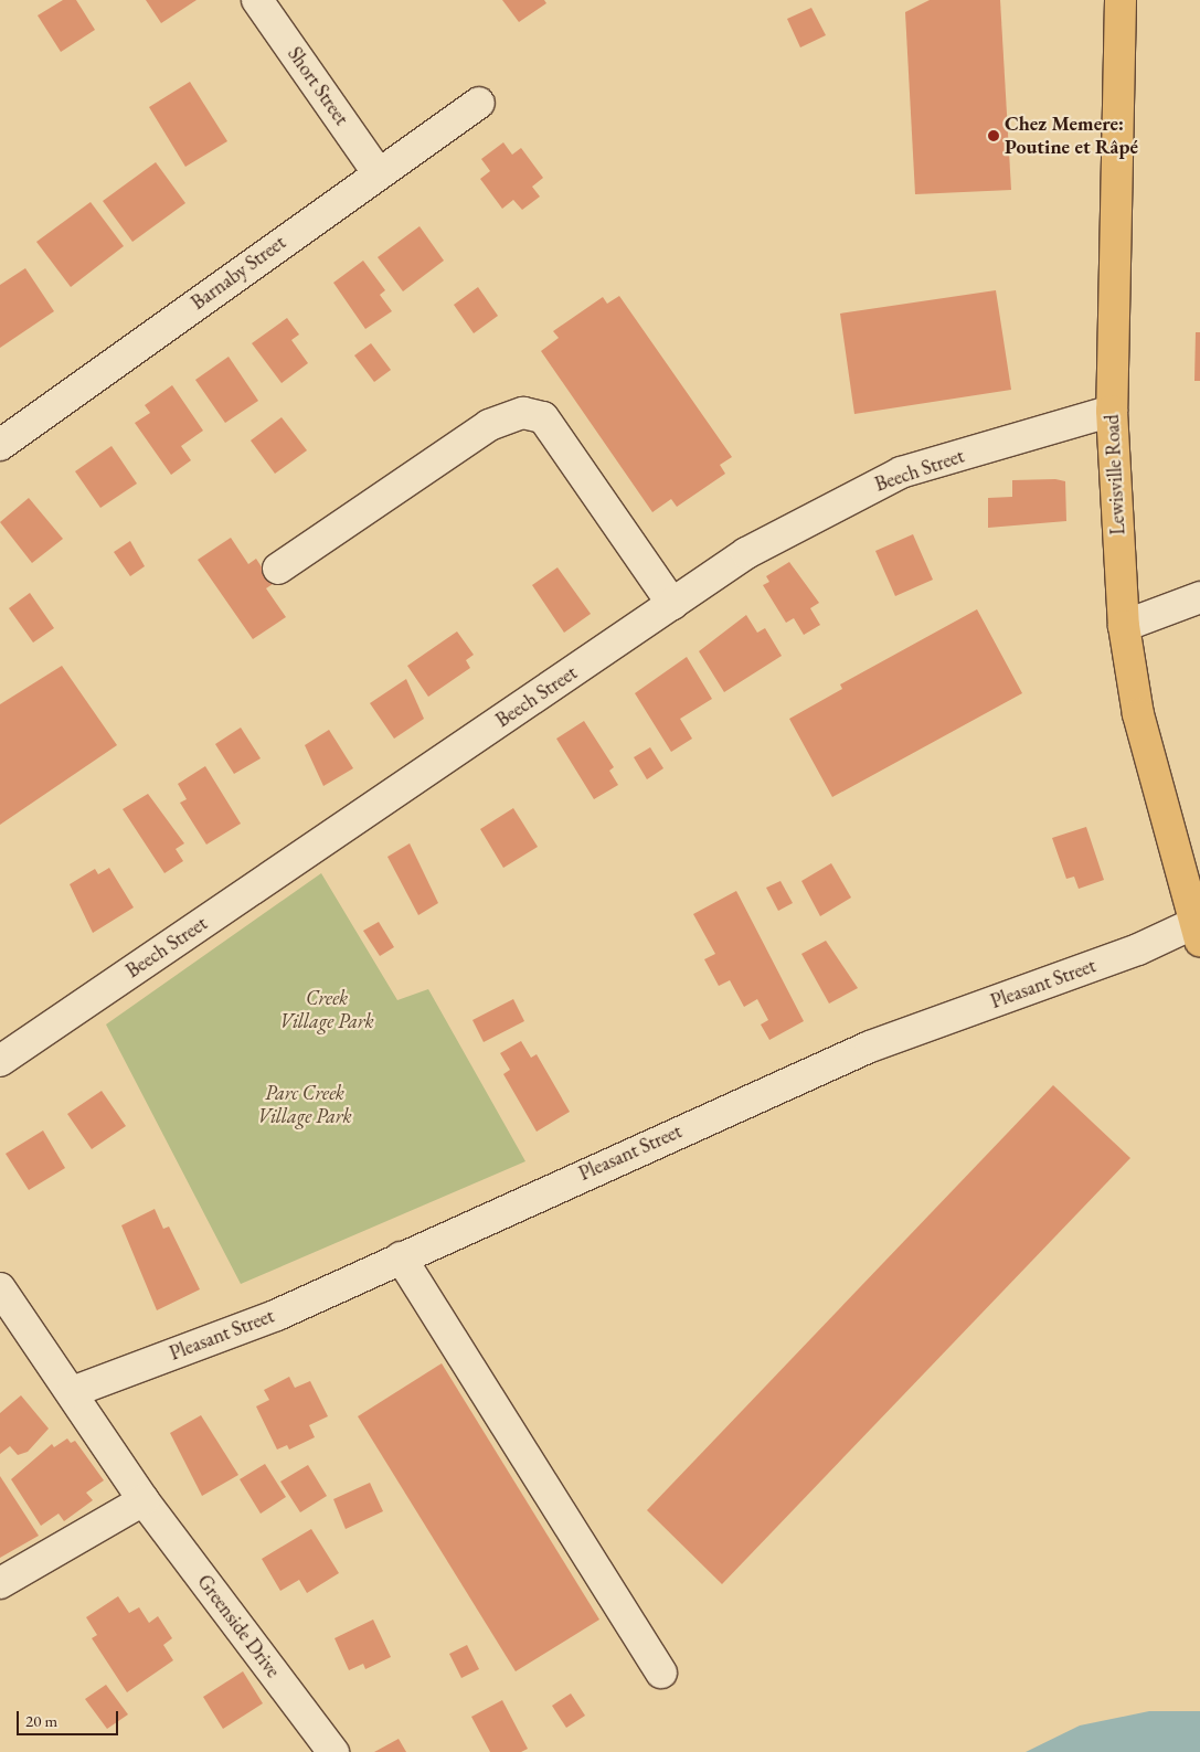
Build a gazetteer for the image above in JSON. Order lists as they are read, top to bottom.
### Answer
{
  "streets": {
    "main road": ["Lewisville Road"],
    "street": [
      "Short Street",
      "Barnaby Street",
      "Beech Street",
      "Pleasant Street",
      "Greenside Drive"
    ]
  },
  "crossings": [
    ["Short Street", "Barnaby Street"],
    ["Beech Street", "Lewisville Road"],
    ["Lewisville Road", "Pleasant Street"]
  ],
  "parks": ["Creek Village Park", "Parc Creek Village Park"],
  "places": ["Chez Memere: Poutine et Râpé"],
  "scale_bar": "20 m"
}
